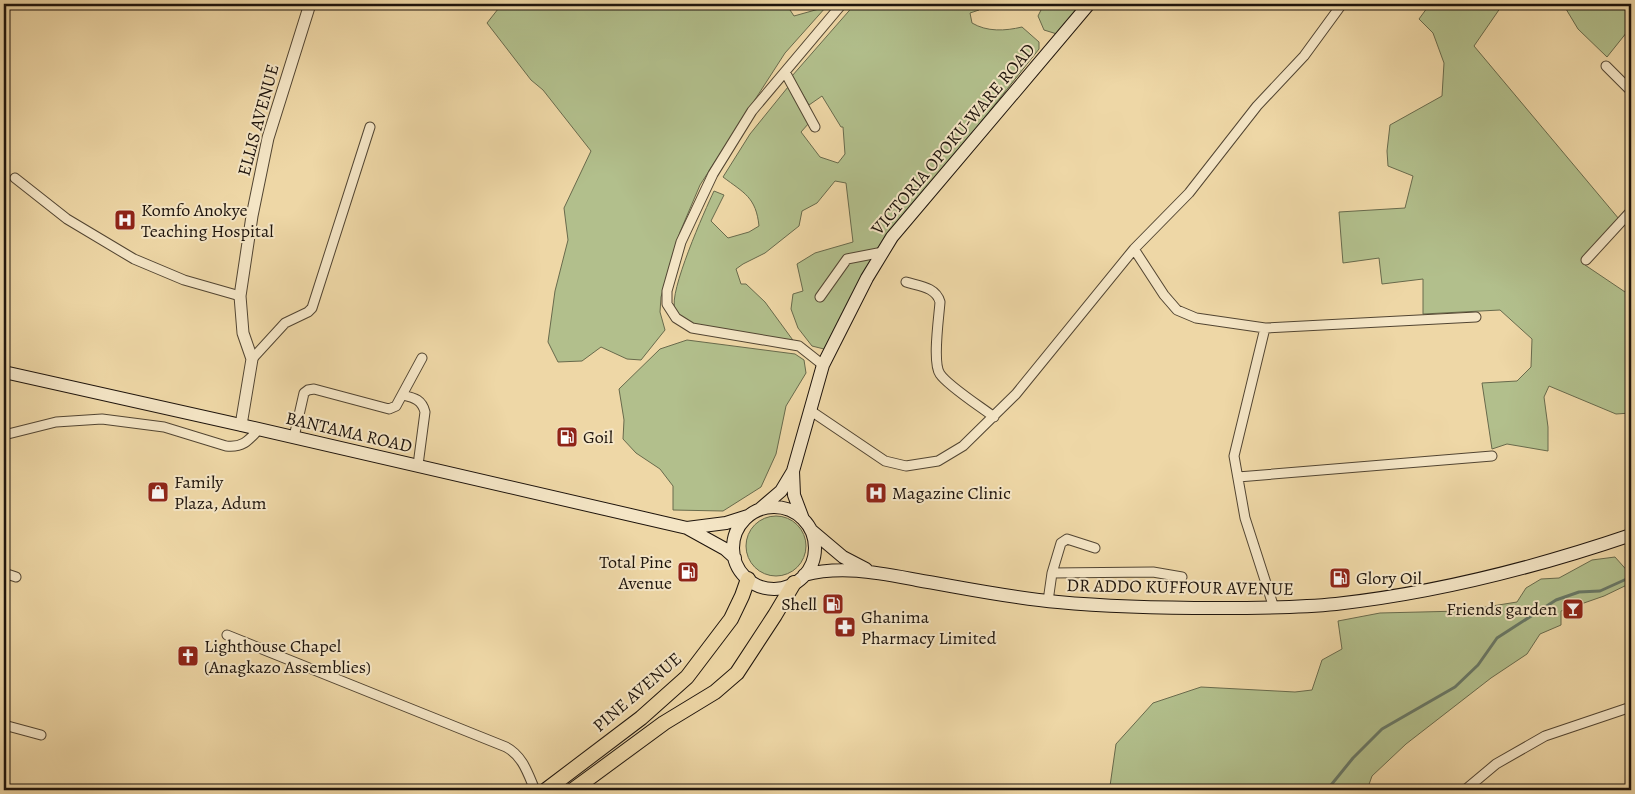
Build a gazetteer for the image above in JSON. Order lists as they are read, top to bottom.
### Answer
{
  "streets": {
    "main road": [
      "VICTORIA OPOKU-WARE ROAD",
      "BANTAMA ROAD",
      "DR ADDO KUFFOUR AVENUE",
      "PINE AVENUE"
    ],
    "street": ["ELLIS AVENUE"]
  },
  "crossings": [
    ["ELLIS AVENUE", "BANTAMA ROAD"]
  ],
  "places": {
    "hospital": ["Komfo Anokye Teaching Hospital", "Magazine Clinic"],
    "fuel station": [
      "Goil",
      "Total Pine Avenue",
      "Glory Oil",
      "Shell"
    ],
    "shop": ["Family Plaza, Adum"],
    "bar": ["Friends garden"],
    "pharmacy": ["Ghanima Pharmacy Limited"],
    "church": ["Lighthouse Chapel (Anagkazo Assemblies)"]
  }
}
